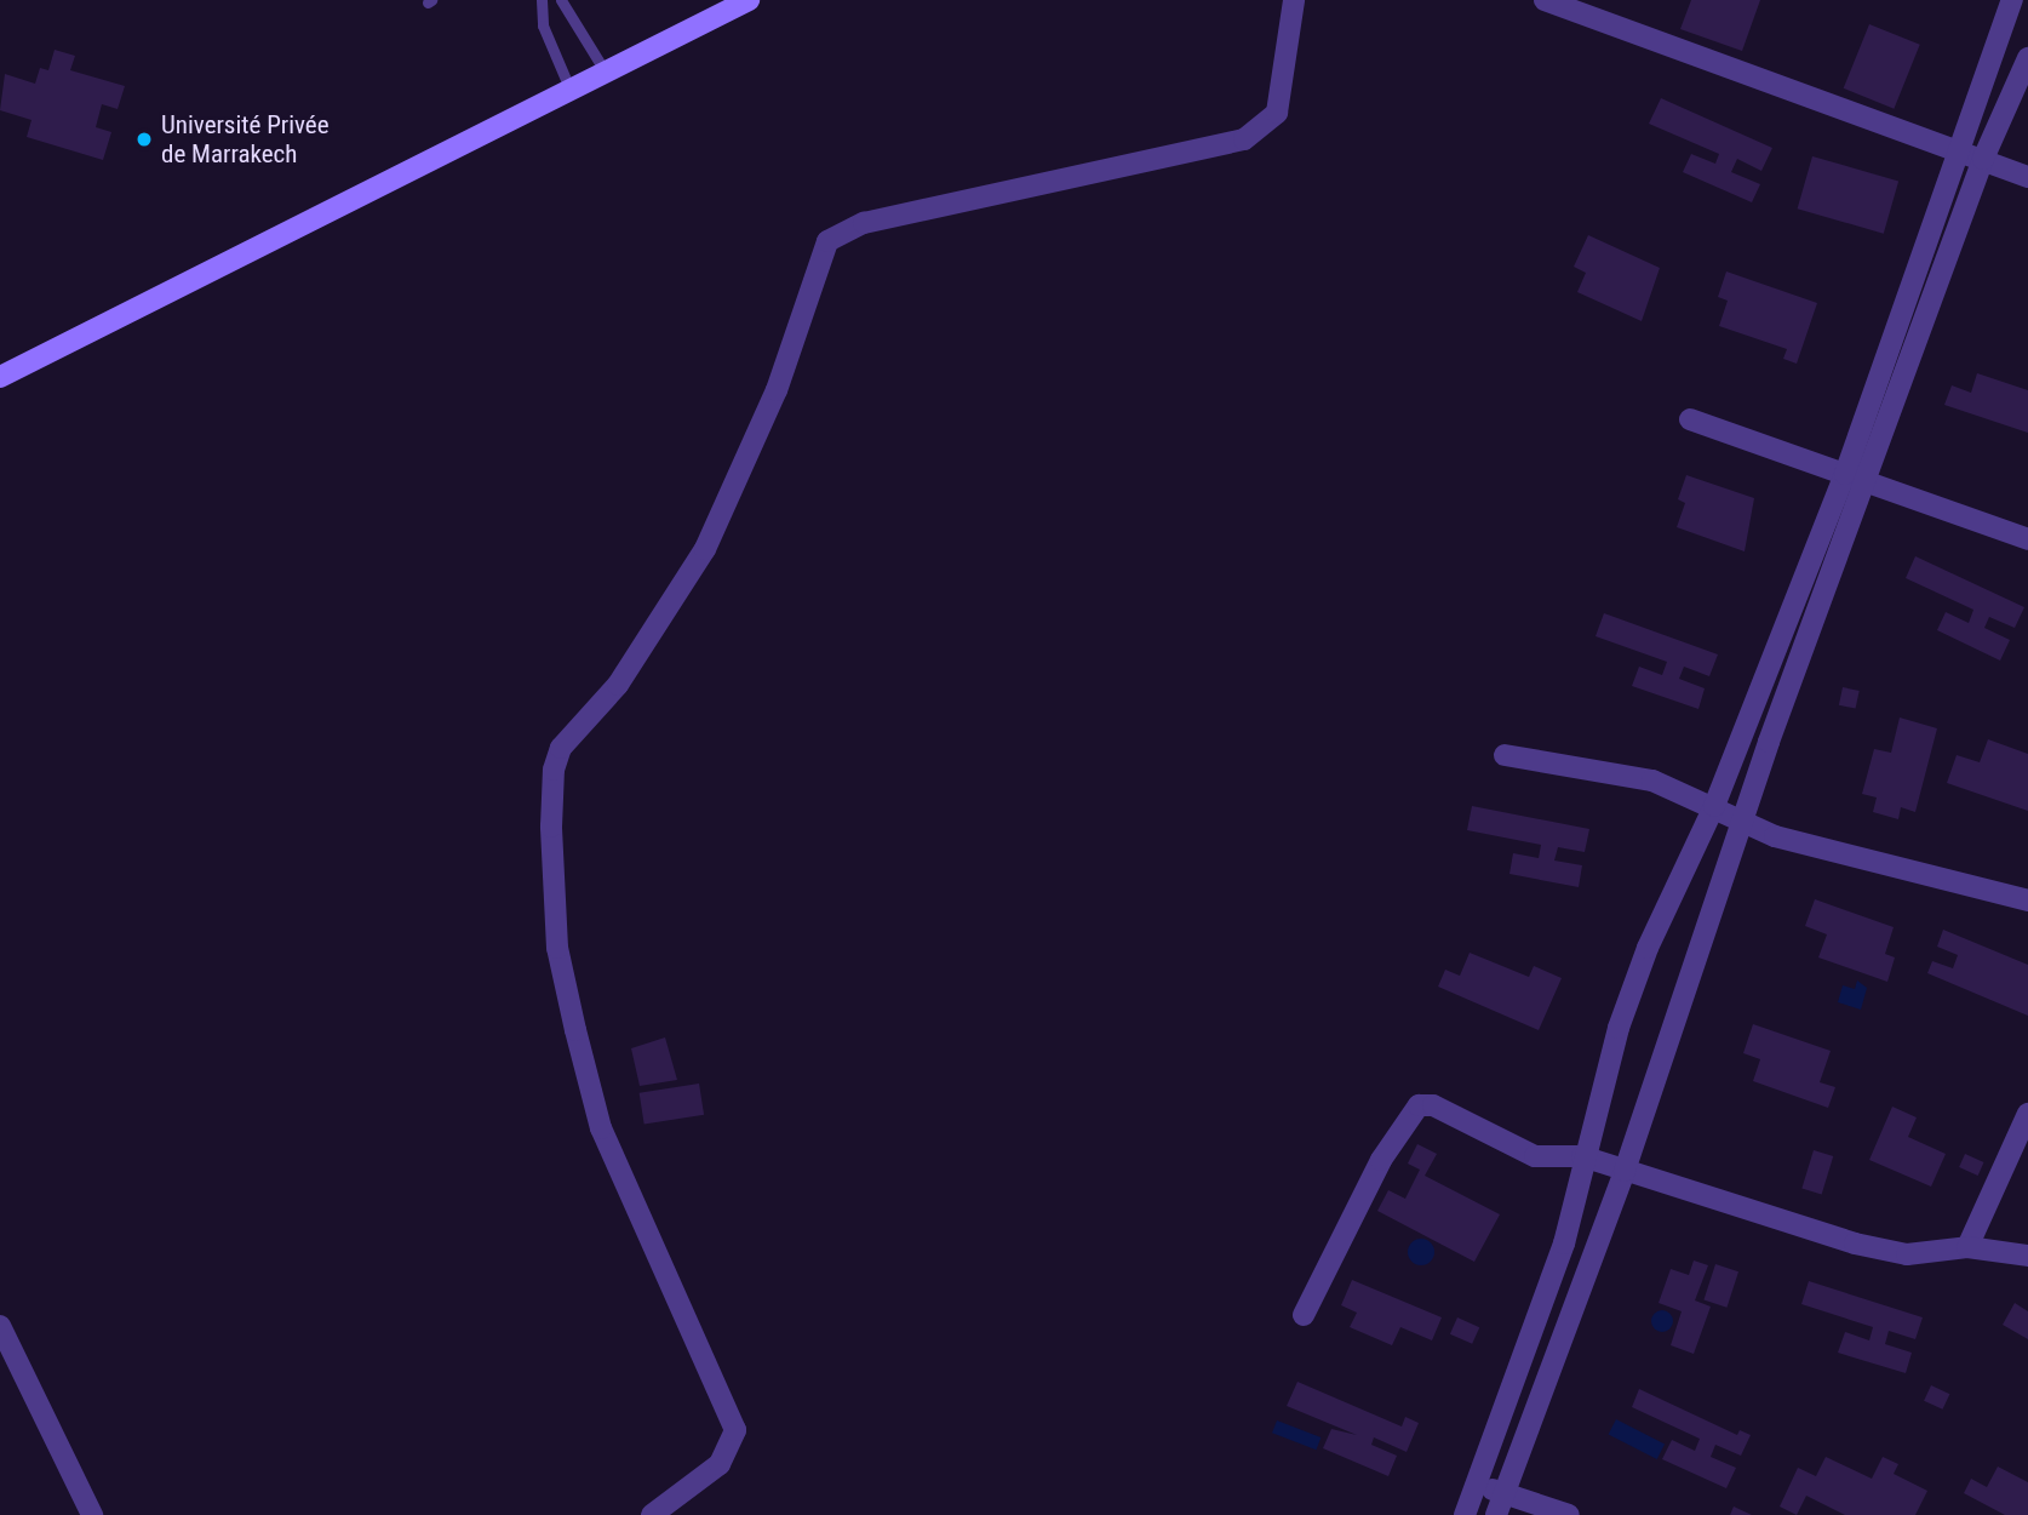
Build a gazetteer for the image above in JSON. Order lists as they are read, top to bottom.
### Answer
{
  "places": ["Université Privée de Marrakech"]
}
